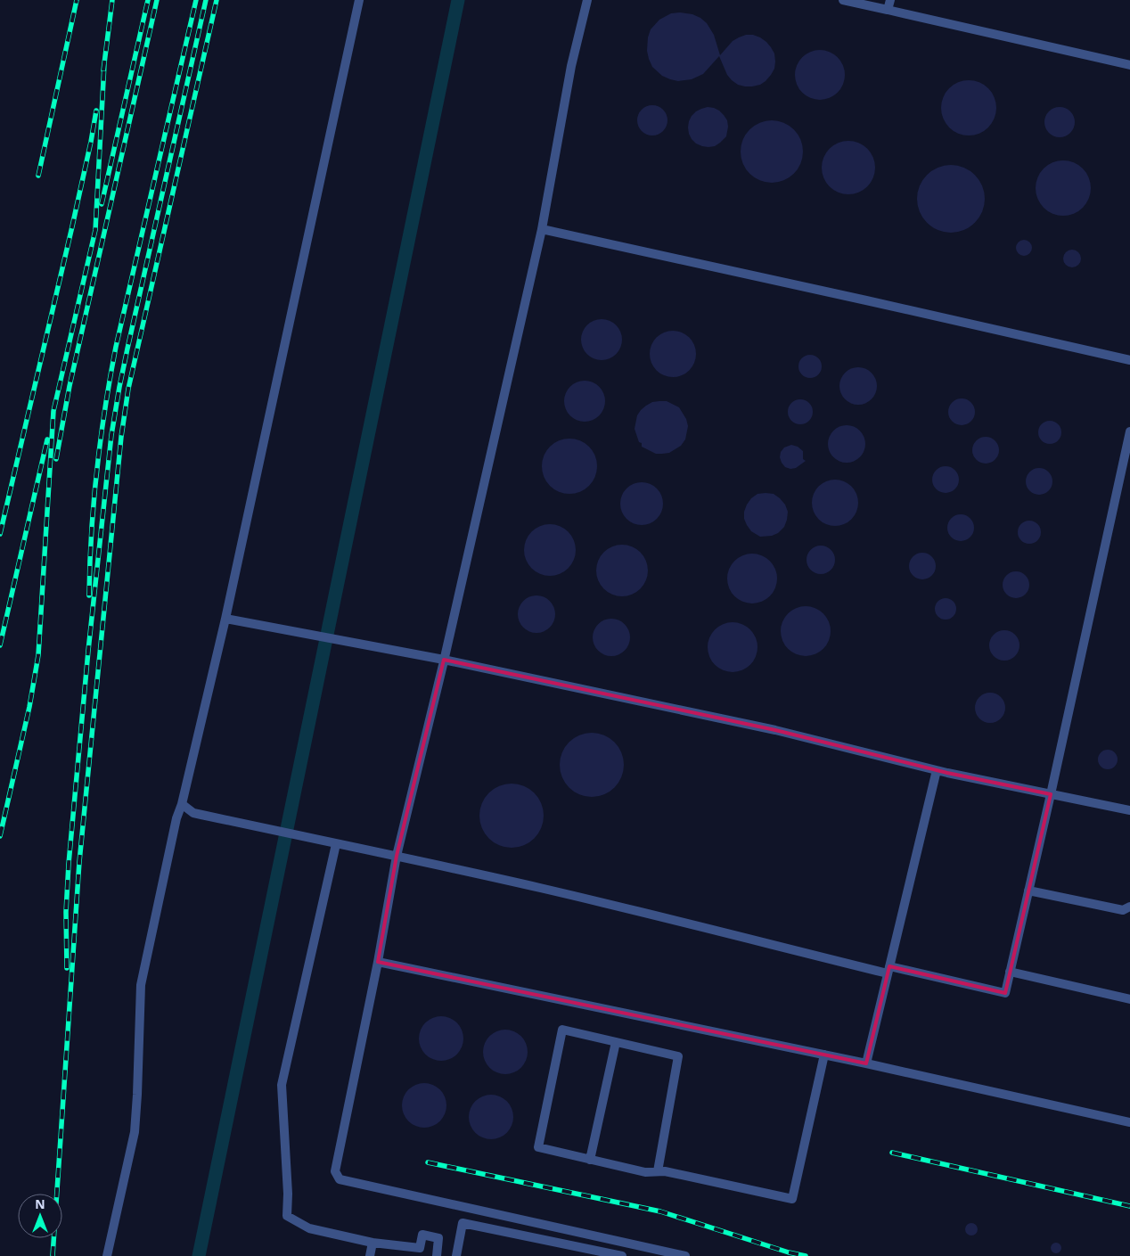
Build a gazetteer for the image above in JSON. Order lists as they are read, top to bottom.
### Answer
{
  "north": "top"
}
